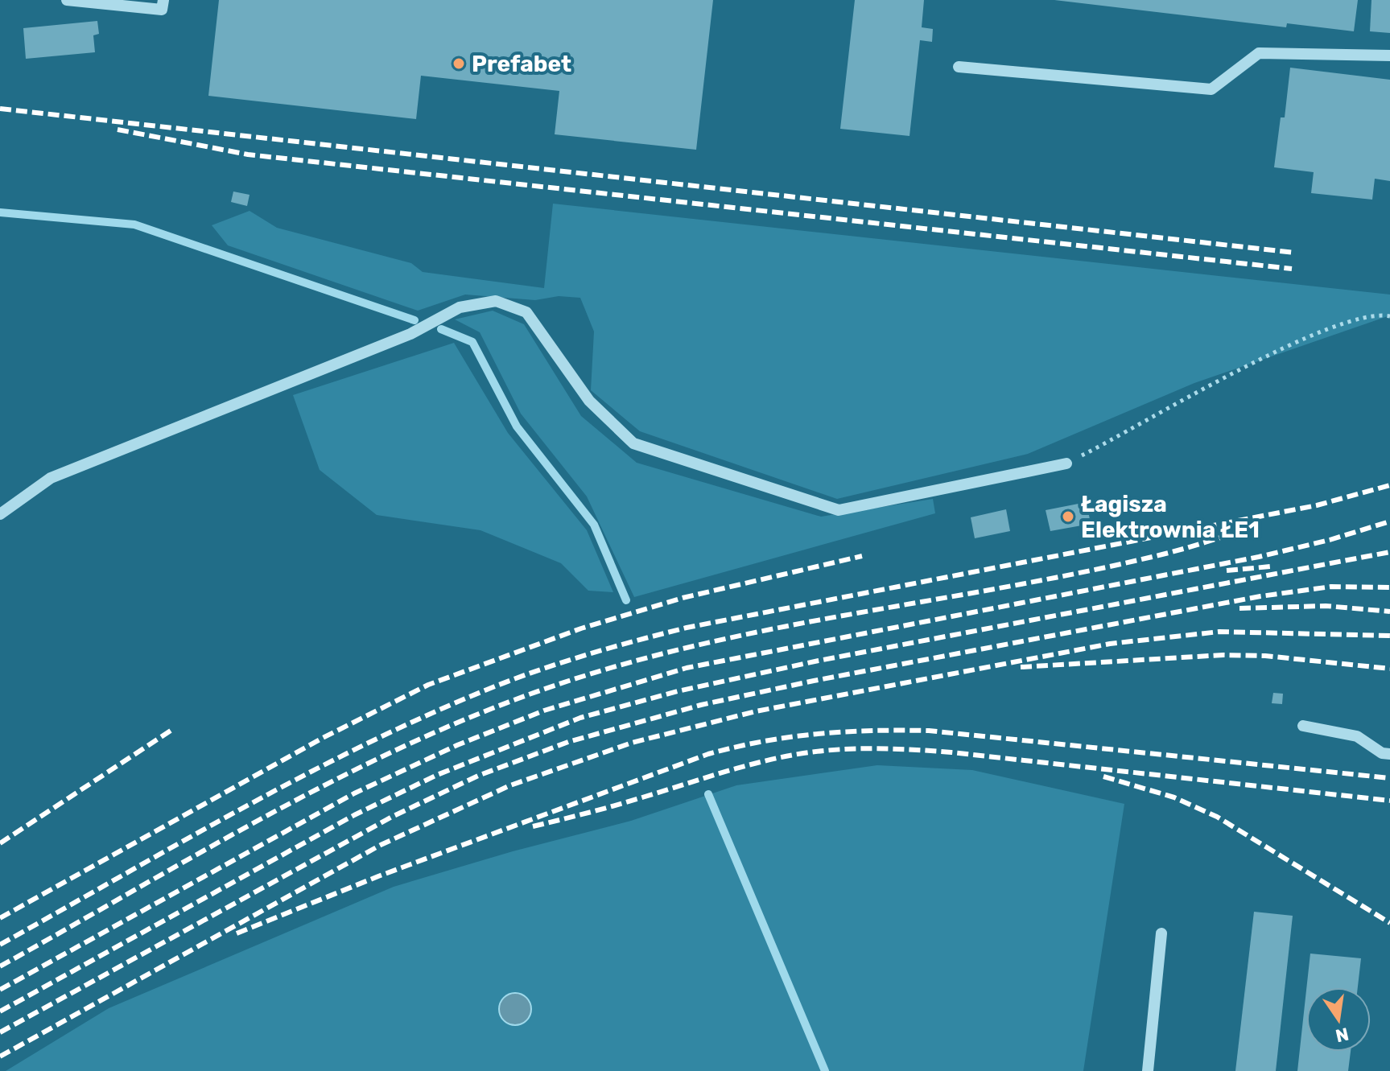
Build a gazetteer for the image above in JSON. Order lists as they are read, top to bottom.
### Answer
{
  "places": ["Prefabet", "Łagisza Elektrownia ŁE1"],
  "north": "bottom"
}
